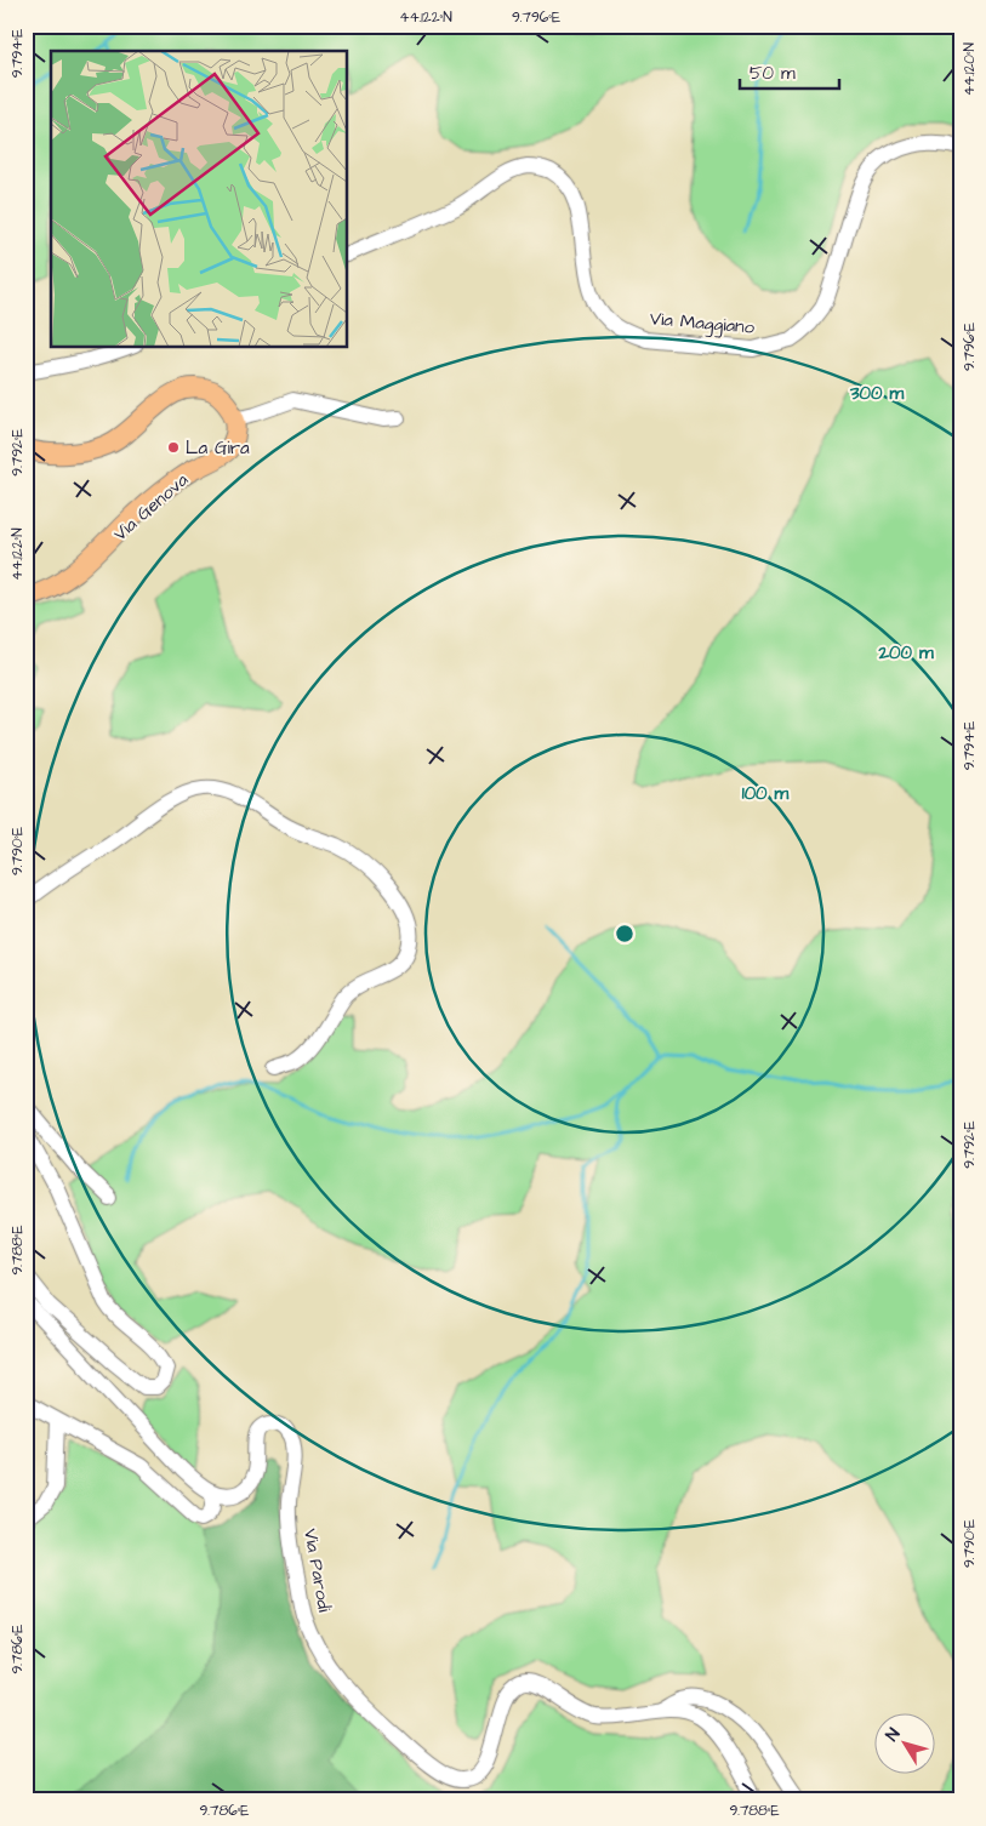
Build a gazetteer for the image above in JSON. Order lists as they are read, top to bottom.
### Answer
{
  "streets": {
    "main road": ["Via Genova"],
    "street": ["Via Maggiano", "Via Parodi"]
  },
  "places": ["La Gira"],
  "scale_bar": "50 m",
  "north": "top left",
  "coordinates": [
    "44.122°N",
    "9.796°E",
    "9.794°E",
    "44.120°N",
    "9.792°E",
    "9.790°E",
    "9.788°E",
    "9.786°E"
  ],
  "rings": ["300 m", "200 m", "100 m"]
}
